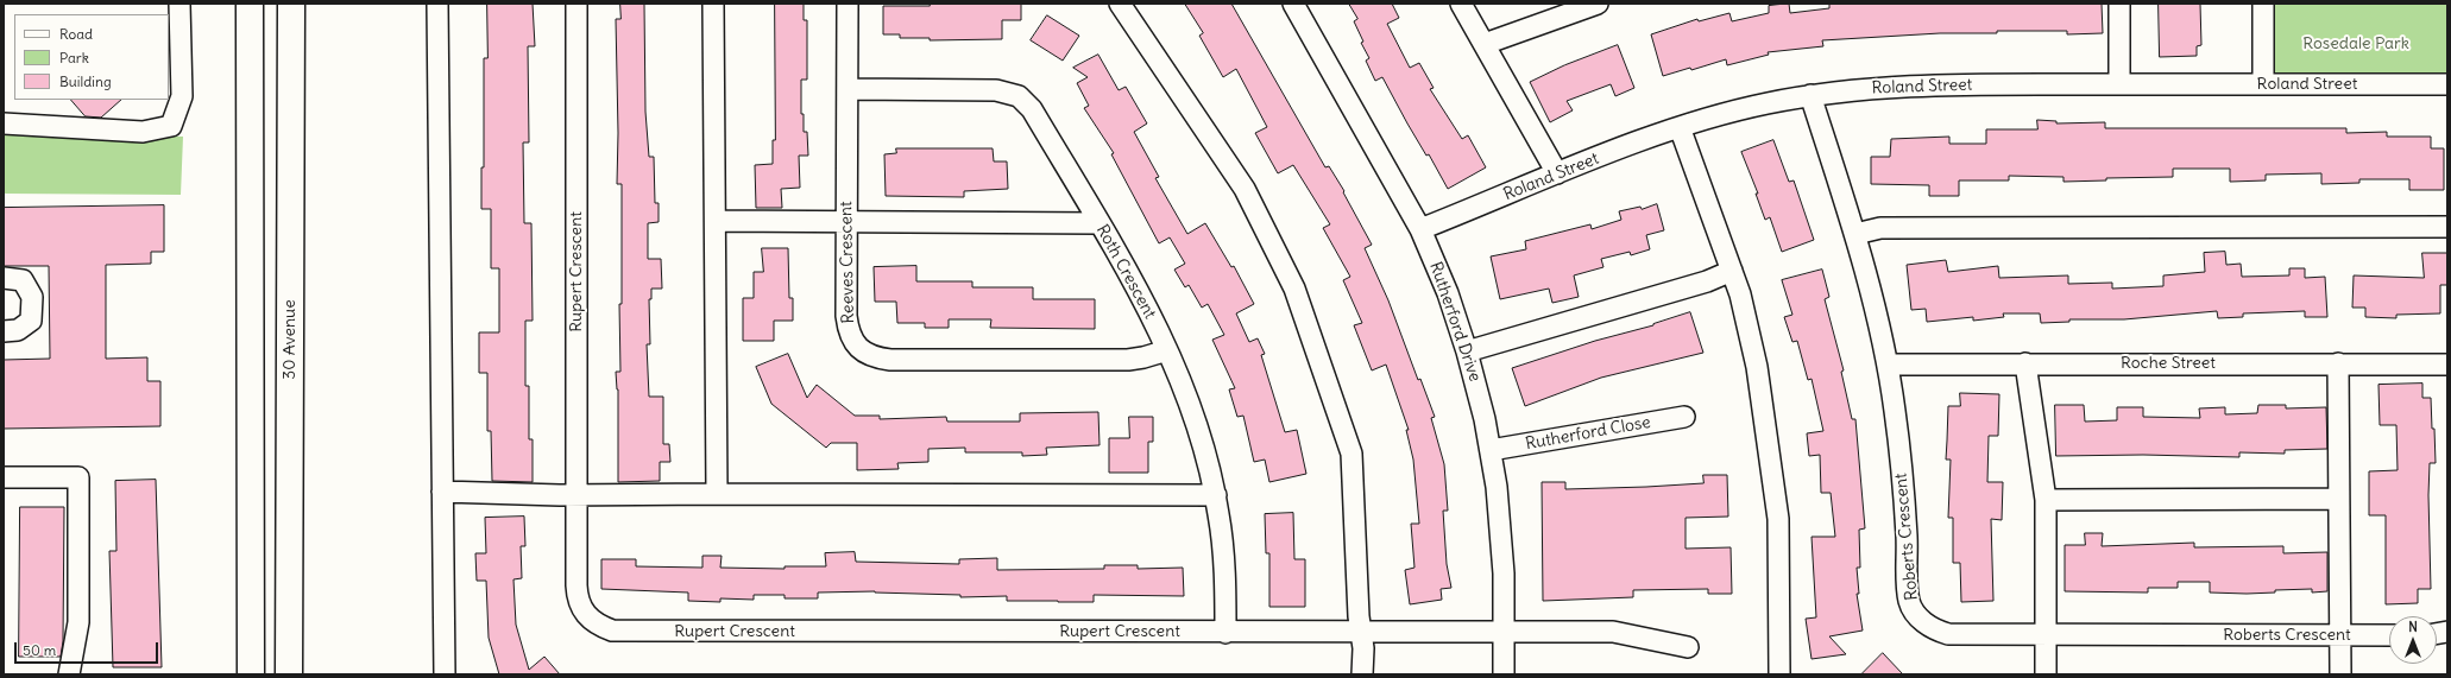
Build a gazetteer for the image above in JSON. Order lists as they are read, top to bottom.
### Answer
{
  "streets": {
    "main road": ["30 Avenue"],
    "street": [
      "Roland Street",
      "Reeves Crescent",
      "Rupert Crescent",
      "Roth Crescent",
      "Rutherford Drive",
      "Roche Street",
      "Rutherford Close",
      "Roberts Crescent"
    ]
  },
  "crossings": [
    ["Roland Street", "Rutherford Drive"],
    ["Roland Street", "Roberts Crescent"],
    ["Reeves Crescent", "Roth Crescent"],
    ["Rupert Crescent", "Roth Crescent"],
    ["Rupert Crescent", "Rutherford Drive"],
    ["Rutherford Drive", "Rutherford Close"],
    ["Roche Street", "Roberts Crescent"]
  ],
  "parks": ["Rosedale Park"],
  "legend": ["Road", "Park", "Building"],
  "scale_bar": "50 m",
  "north": "top"
}
